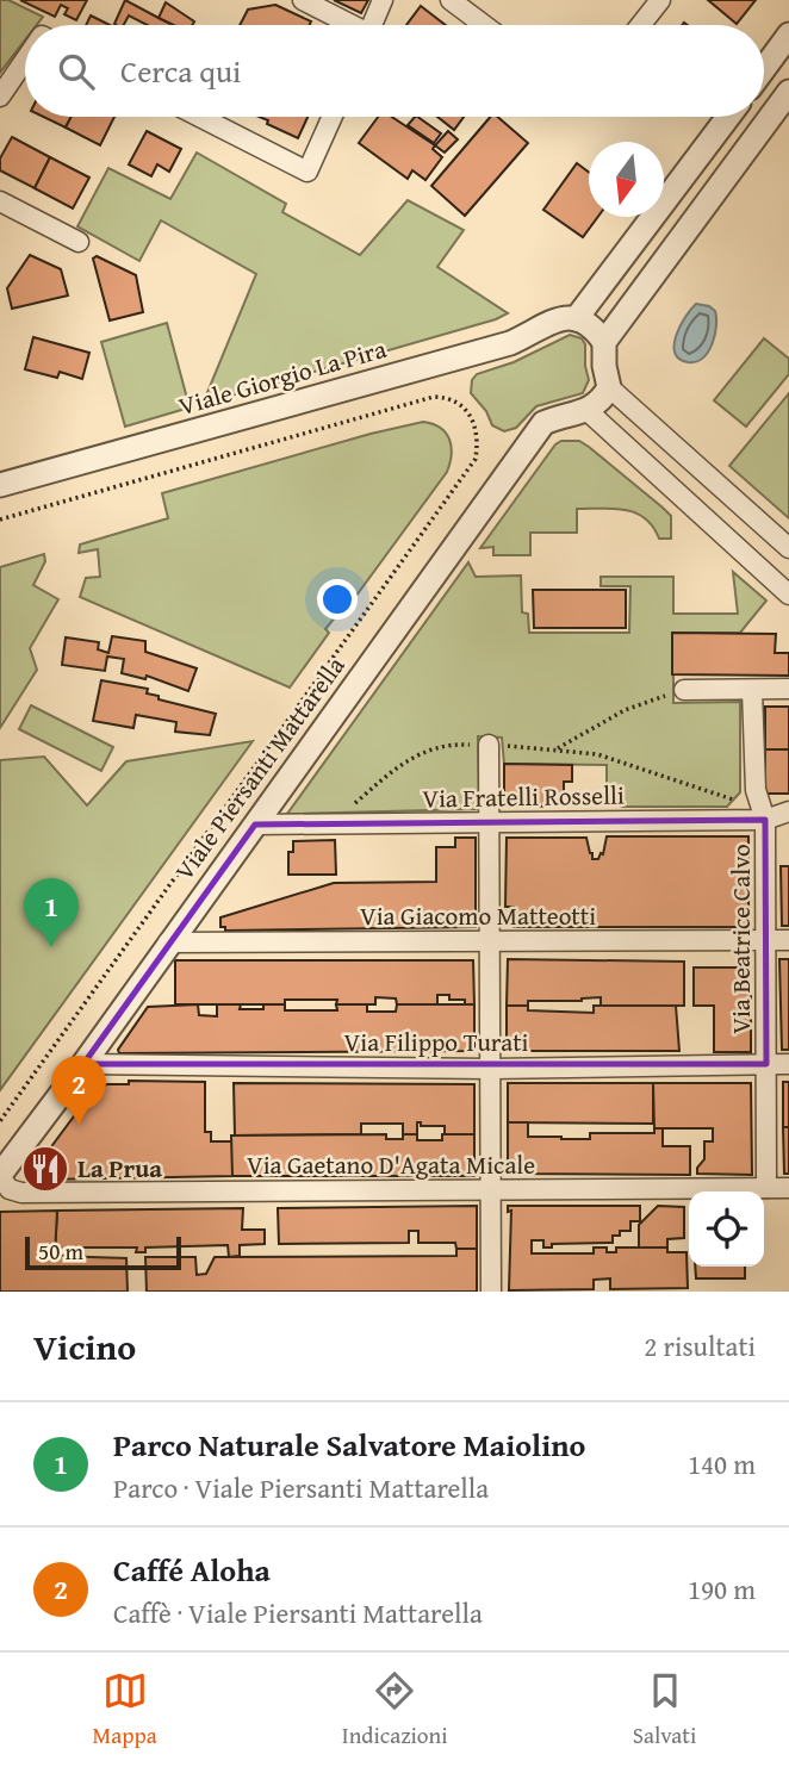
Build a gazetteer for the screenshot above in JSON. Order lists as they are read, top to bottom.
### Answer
{
  "streets": {
    "street": [
      "Viale Giorgio La Pira",
      "Viale Piersanti Mattarella",
      "Via Fratelli Rosselli",
      "Via Giacomo Matteotti",
      "Via Beatrice Calvo",
      "Via Filippo Turati",
      "Via Gaetano D'Agata Micale"
    ]
  },
  "crossings": [
    ["Viale Piersanti Mattarella", "Via Fratelli Rosselli"],
    ["Viale Piersanti Mattarella", "Via Giacomo Matteotti"],
    ["Viale Piersanti Mattarella", "Via Filippo Turati"],
    ["Viale Piersanti Mattarella", "Via Gaetano D'Agata Micale"],
    ["Via Fratelli Rosselli", "Via Beatrice Calvo"],
    ["Via Giacomo Matteotti", "Via Beatrice Calvo"],
    ["Via Beatrice Calvo", "Via Filippo Turati"],
    ["Via Beatrice Calvo", "Via Gaetano D'Agata Micale"]
  ],
  "places": {
    "restaurant": ["La Prua"]
  },
  "scale_bar": "50 m",
  "north": "bottom",
  "page": {
    "search": "Cerca qui",
    "pins": ["1", "2"],
    "scale": "50 m",
    "heading": ["Vicino", "2 risultati"],
    "list": [
      {
        "mark": "1",
        "name": "Parco Naturale Salvatore Maiolino",
        "note": "Parco · Viale Piersanti Mattarella",
        "value": "140 m"
      },
      {
        "mark": "2",
        "name": "Caffé Aloha",
        "note": "Caffè · Viale Piersanti Mattarella",
        "value": "190 m"
      }
    ],
    "nav": ["Mappa", "Indicazioni", "Salvati"]
  }
}
